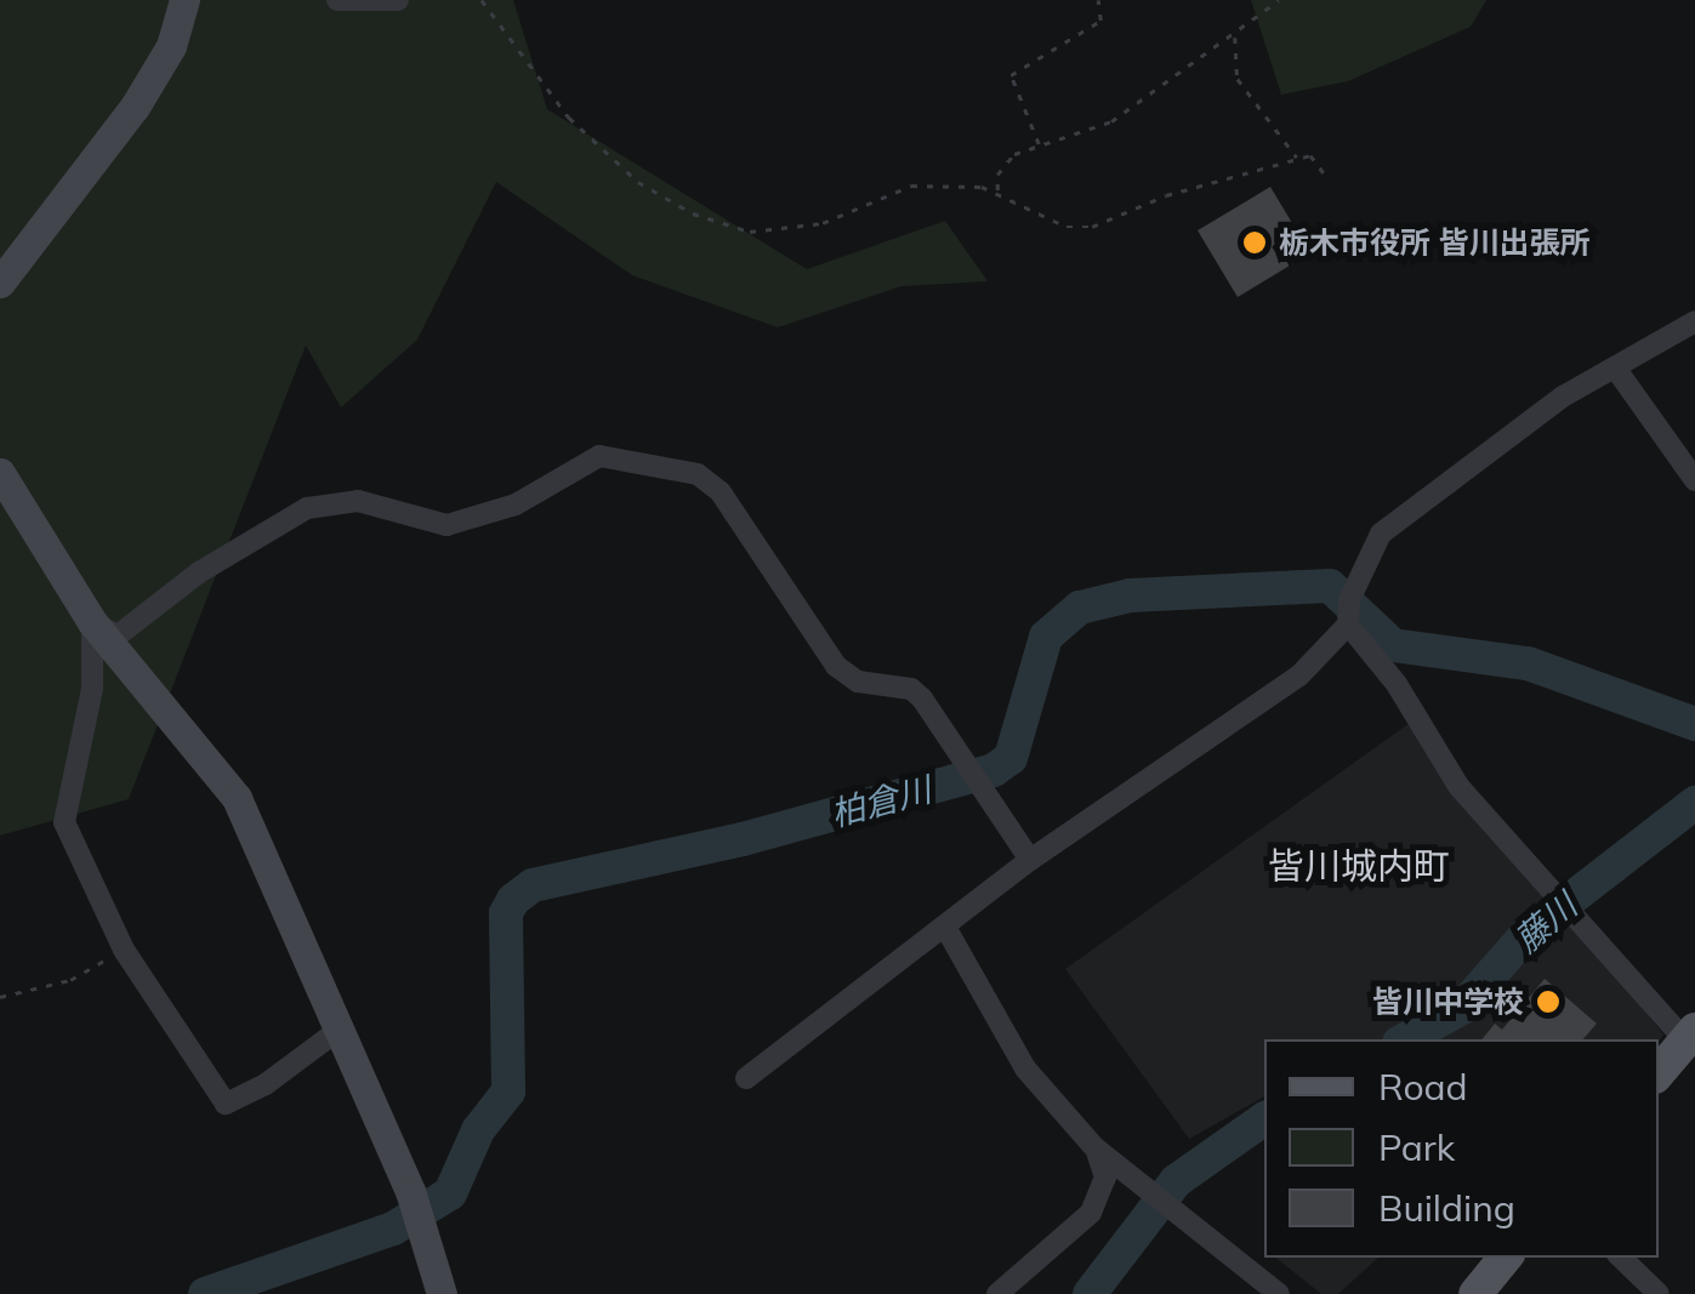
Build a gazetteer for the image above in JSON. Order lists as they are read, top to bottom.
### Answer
{
  "districts": ["皆川城内町"],
  "water": ["柏倉川", "藤川"],
  "places": ["栃木市役所 皆川出張所", "皆川中学校"],
  "legend": ["Road", "Park", "Building"]
}
